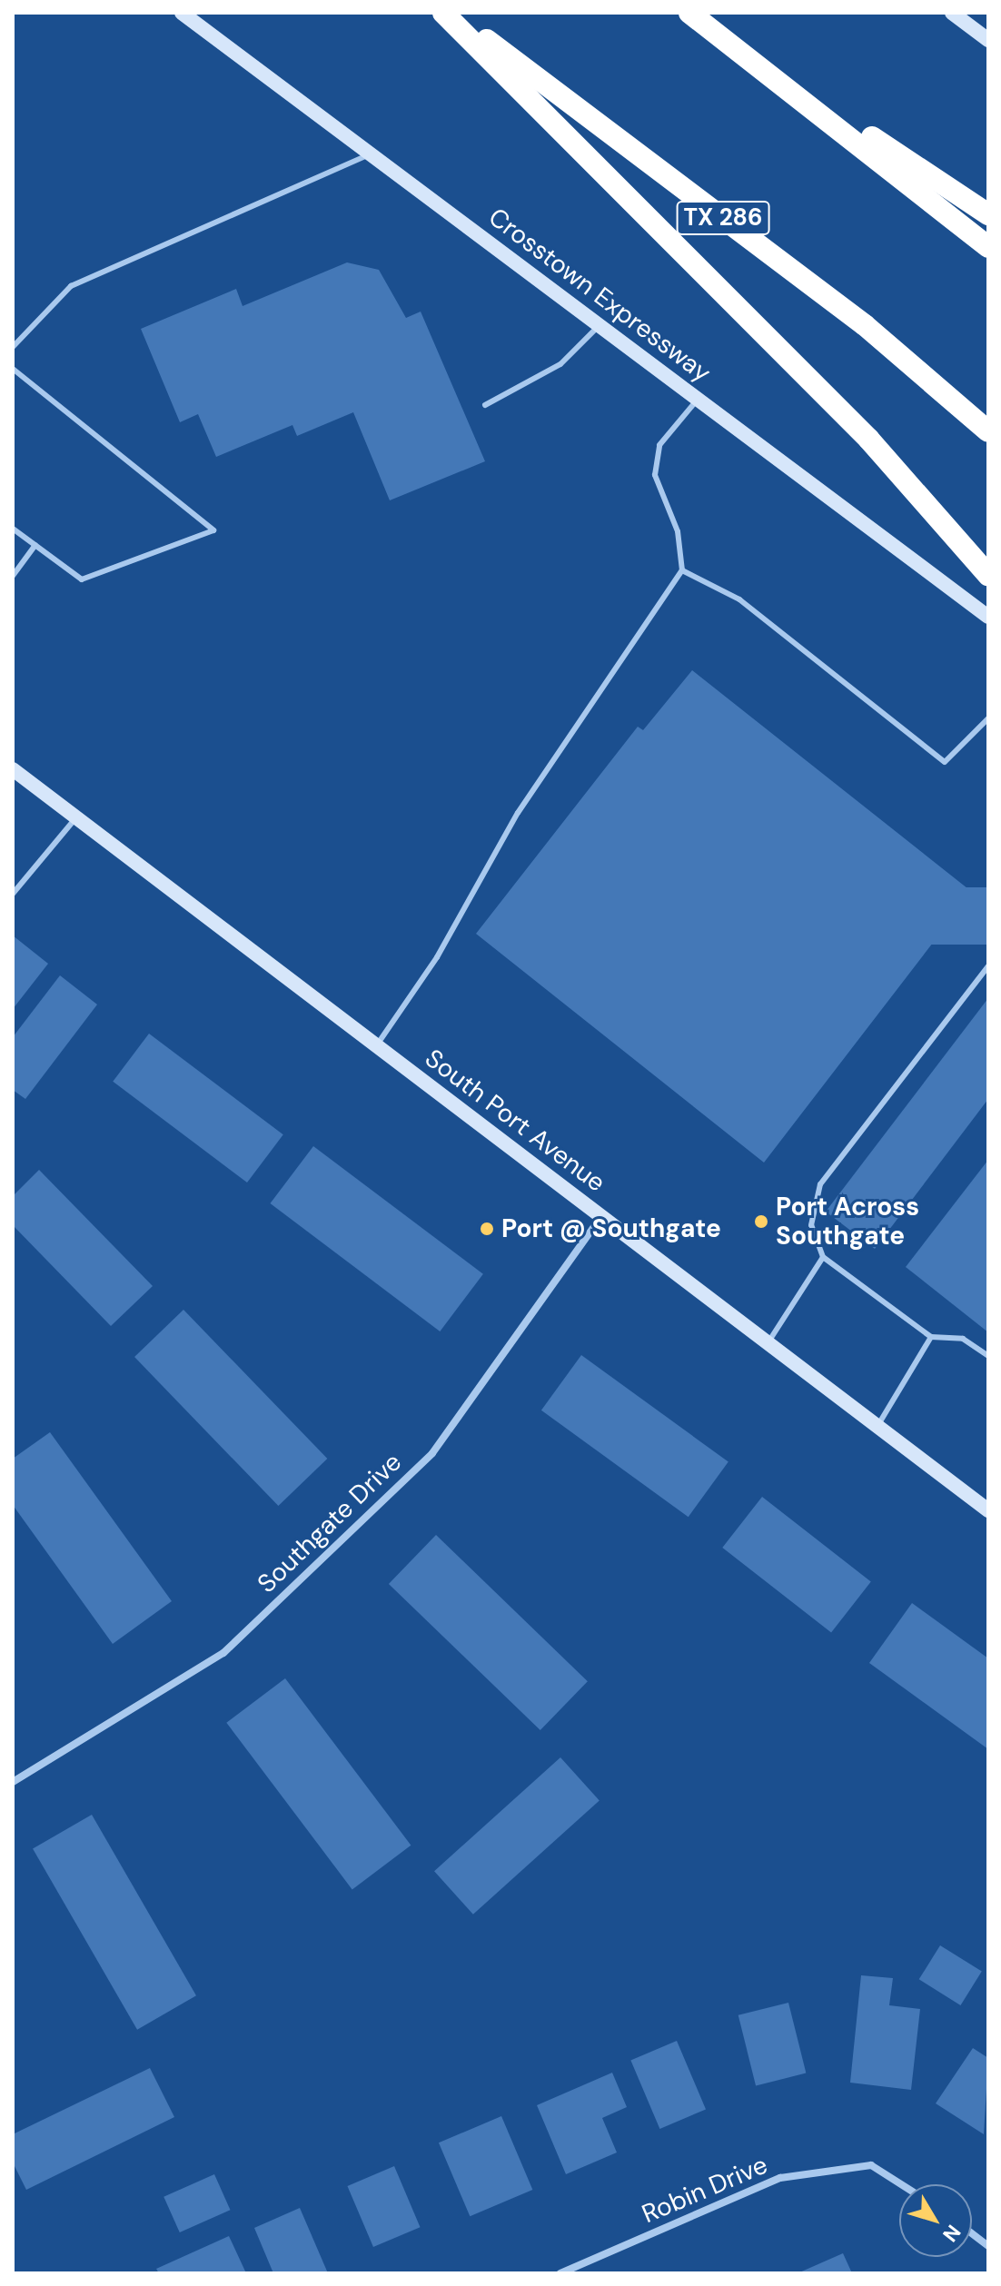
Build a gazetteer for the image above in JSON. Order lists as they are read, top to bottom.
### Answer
{
  "streets": {
    "highway": ["TX 286"],
    "main road": ["Crosstown Expressway", "South Port Avenue"],
    "street": ["Southgate Drive", "Robin Drive"]
  },
  "crossings": [
    ["South Port Avenue", "Southgate Drive"]
  ],
  "places": ["Port Across Southgate", "Port @ Southgate"],
  "north": "bottom right"
}
